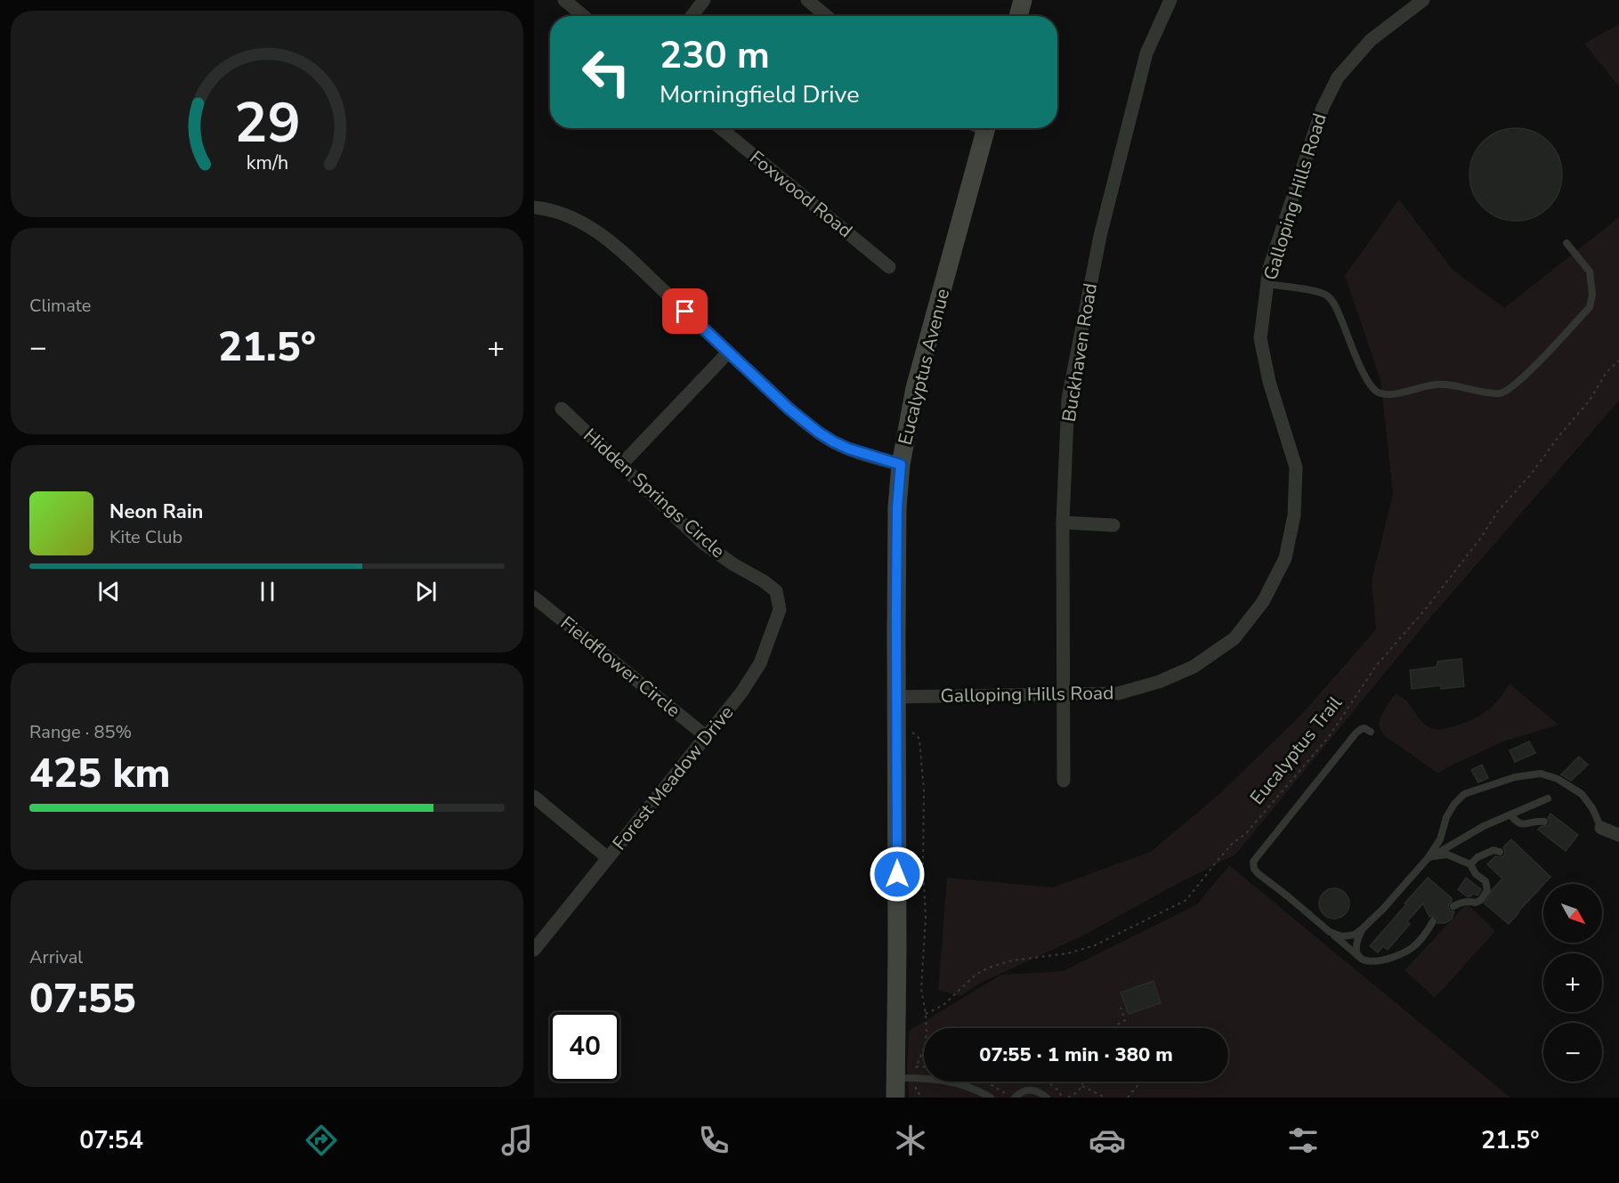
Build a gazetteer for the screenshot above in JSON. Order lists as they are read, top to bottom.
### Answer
{
  "streets": {
    "street": [
      "Foxwood Road",
      "Galloping Hills Road",
      "Buckhaven Road",
      "Eucalyptus Avenue",
      "Hidden Springs Circle",
      "Fieldflower Circle",
      "Forest Meadow Drive"
    ],
    "path": ["Eucalyptus Trail"]
  },
  "crossings": [
    ["Galloping Hills Road", "Buckhaven Road"],
    ["Galloping Hills Road", "Eucalyptus Avenue"],
    ["Hidden Springs Circle", "Forest Meadow Drive"],
    ["Fieldflower Circle", "Forest Meadow Drive"]
  ],
  "north": "bottom right",
  "page": {
    "turn": ["230 m", "Morningfield Drive"],
    "tile": [
      "Climate",
      ["Range · 85%", "425 km"],
      ["Arrival", "07:55"]
    ],
    "heat": ["−", "21.5°", "+"],
    "song": ["Neon Rain", "Kite Club"],
    "map_buttons": ["+", "−"],
    "limit": "40",
    "trip": "07:55 · 1 min · 380 m",
    "tabs": ["07:54", "21.5°"],
    "gauge": ["29", "km/h"]
  }
}
